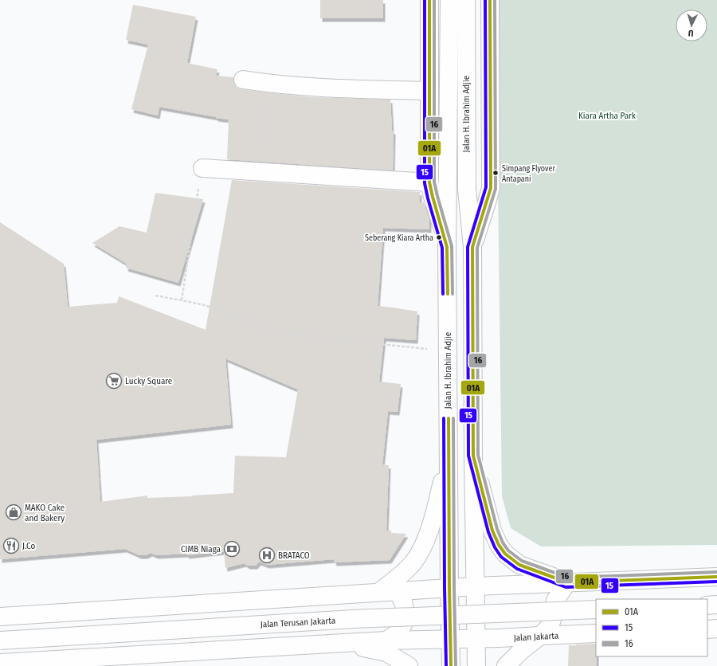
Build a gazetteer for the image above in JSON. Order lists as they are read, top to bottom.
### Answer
{
  "streets": {
    "main road": ["Jalan H. Ibrahim Adjie", "Jalan Terusan Jakarta", "Jalan Jakarta"]
  },
  "crossings": [
    ["Jalan H. Ibrahim Adjie", "Jalan Jakarta"]
  ],
  "parks": ["Kiara Artha Park"],
  "places": {
    "other": ["Simpang Flyover Antapani", "Seberang Kiara Artha"],
    "supermarket": ["Lucky Square"],
    "shop": ["MAKO Cake and Bakery"],
    "restaurant": ["J.Co"],
    "bank": ["CIMB Niaga"],
    "hospital": ["BRATACO"]
  },
  "lines": ["transit line 01A", "transit line 15", "transit line 16"],
  "legend": ["01A", "15", "16"],
  "north": "bottom"
}
